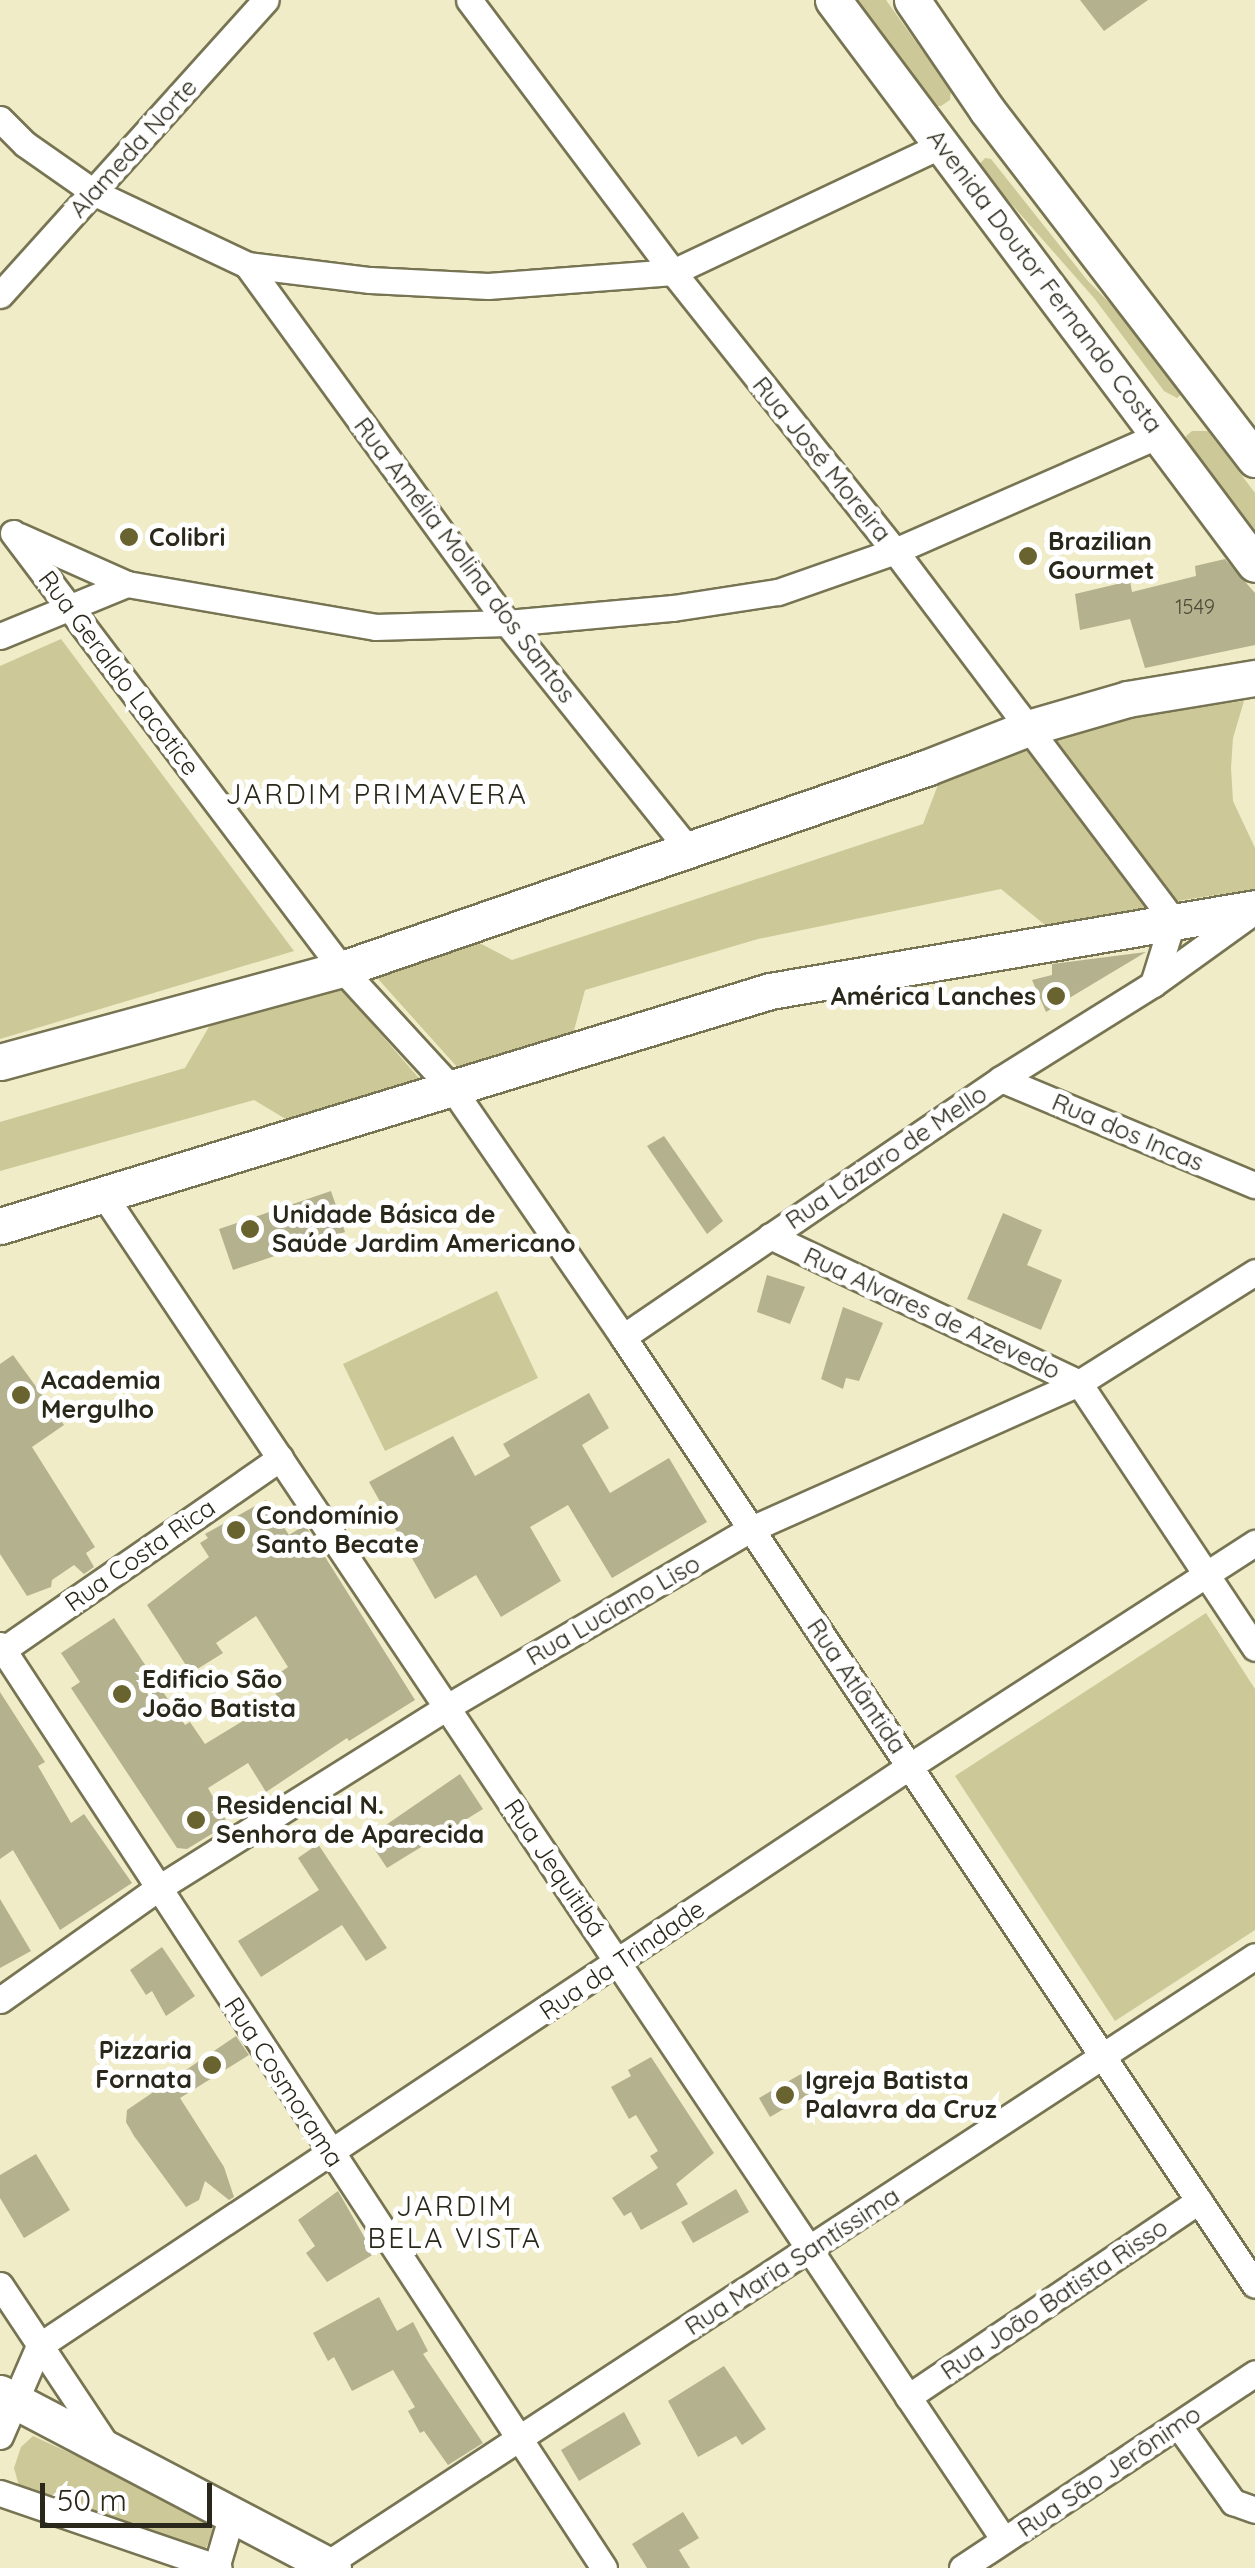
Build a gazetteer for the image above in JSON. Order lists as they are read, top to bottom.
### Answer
{
  "streets": {
    "main road": ["Avenida Doutor Fernando Costa"],
    "street": [
      "Alameda Norte",
      "Rua José Moreira",
      "Rua Amélia Molina dos Santos",
      "Rua Geraldo Lacotice",
      "Rua dos Incas",
      "Rua Lázaro de Mello",
      "Rua Alvares de Azevedo",
      "Rua Costa Rica",
      "Rua Luciano Liso",
      "Rua Atlântida",
      "Rua Jequitibá",
      "Rua da Trindade",
      "Rua Cosmorama",
      "Rua Maria Santíssima",
      "Rua João Batista Risso",
      "Rua São Jerônimo"
    ]
  },
  "crossings": [
    ["Rua Geraldo Lacotice", "Rua Atlântida"],
    ["Rua dos Incas", "Rua Lázaro de Mello"],
    ["Rua Lázaro de Mello", "Rua Alvares de Azevedo"],
    ["Rua Lázaro de Mello", "Rua Atlântida"],
    ["Rua Alvares de Azevedo", "Rua Luciano Liso"],
    ["Rua Alvares de Azevedo", "Rua da Trindade"],
    ["Rua Costa Rica", "Rua Jequitibá"],
    ["Rua Costa Rica", "Rua Cosmorama"],
    ["Rua Luciano Liso", "Rua Atlântida"],
    ["Rua Luciano Liso", "Rua Jequitibá"],
    ["Rua Luciano Liso", "Rua Cosmorama"],
    ["Rua Atlântida", "Rua da Trindade"],
    ["Rua Atlântida", "Rua Maria Santíssima"],
    ["Rua Atlântida", "Rua João Batista Risso"],
    ["Rua Jequitibá", "Rua da Trindade"],
    ["Rua Jequitibá", "Rua Maria Santíssima"],
    ["Rua Jequitibá", "Rua João Batista Risso"],
    ["Rua Jequitibá", "Rua São Jerônimo"],
    ["Rua da Trindade", "Rua Cosmorama"],
    ["Rua Cosmorama", "Rua Maria Santíssima"]
  ],
  "districts": ["JARDIM PRIMAVERA", "JARDIM BELA VISTA"],
  "places": [
    "Colibri",
    "Brazilian Gourmet",
    "América Lanches",
    "Unidade Básica de Saúde Jardim Americano",
    "Academia Mergulho",
    "Condomínio Santo Becate",
    "Edificio São João Batista",
    "Residencial N. Senhora de Aparecida",
    "Pizzaria Fornata",
    "Igreja Batista Palavra da Cruz"
  ],
  "house_numbers": ["1549"],
  "scale_bar": "50 m"
}
